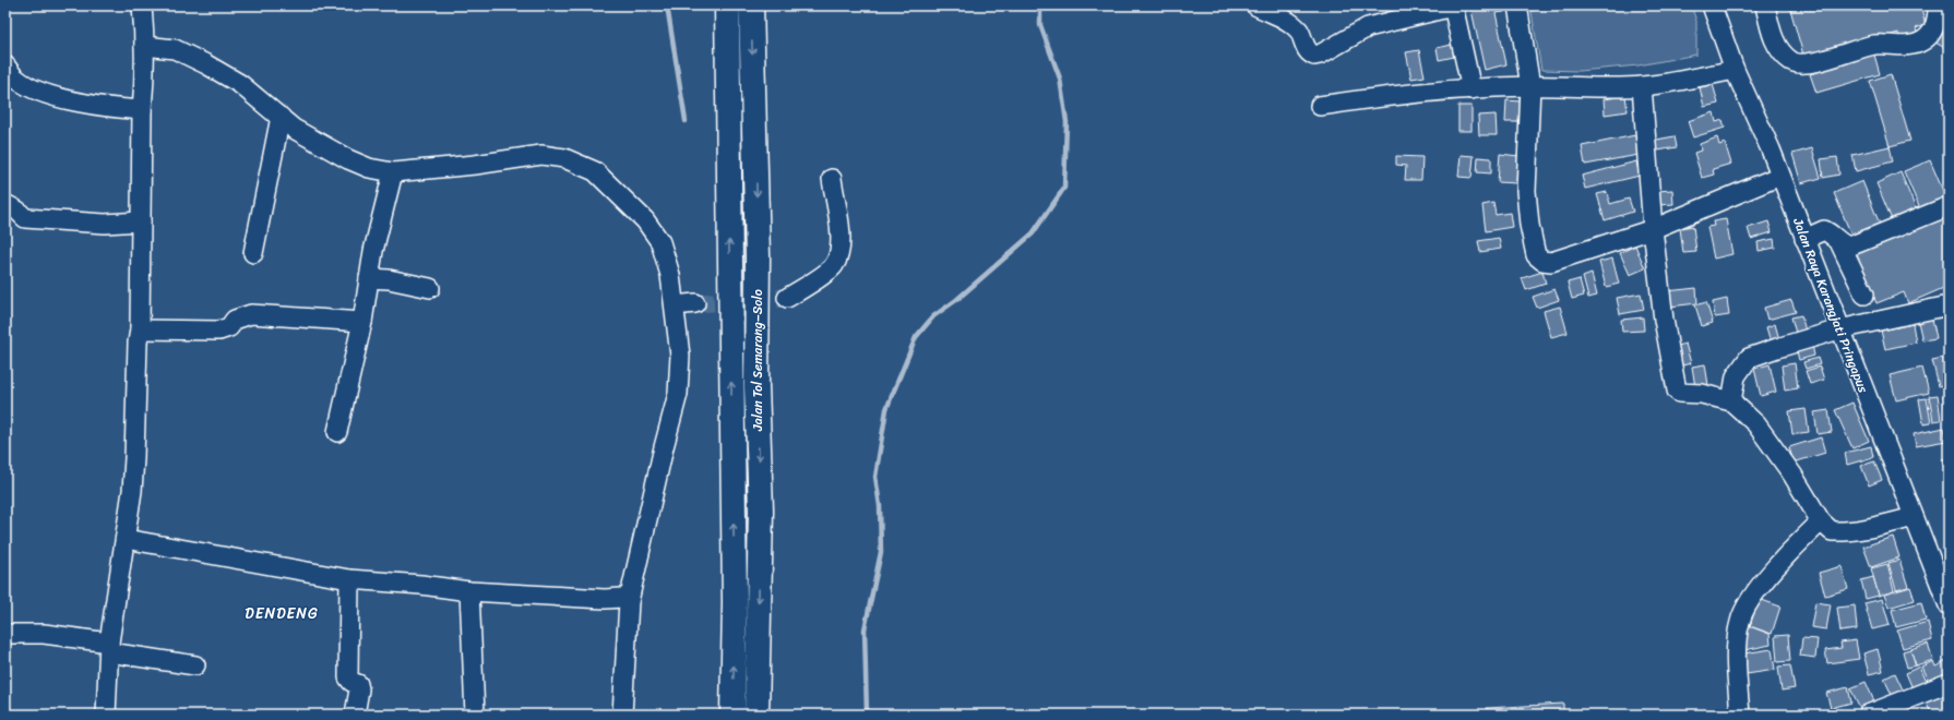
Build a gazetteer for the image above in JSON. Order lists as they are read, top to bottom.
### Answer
{
  "streets": {
    "highway": ["Jalan Tol Semarang–Solo"],
    "street": ["Jalan Raya Karangjati Pringapus"]
  },
  "districts": ["DENDENG"]
}
